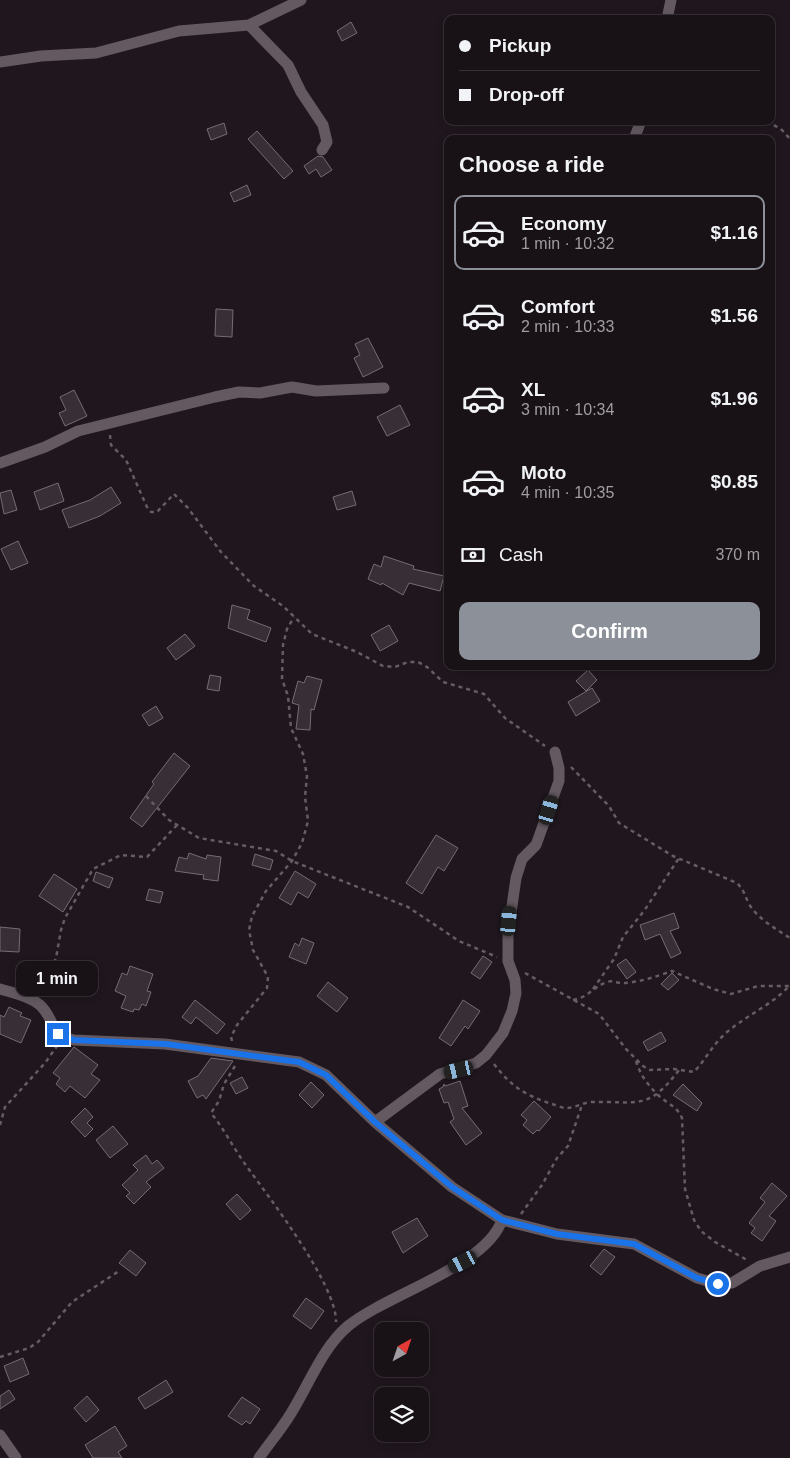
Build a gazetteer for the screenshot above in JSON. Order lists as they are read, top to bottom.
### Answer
{
  "north": "top right",
  "page": {
    "banner": ["Pickup", "Drop-off"],
    "heading": "Choose a ride",
    "list": [
      {
        "name": "Economy",
        "note": "1 min · 10:32",
        "value": "$1.16"
      },
      {
        "name": "Comfort",
        "note": "2 min · 10:33",
        "value": "$1.56"
      },
      {
        "name": "XL",
        "note": "3 min · 10:34",
        "value": "$1.96"
      },
      {
        "name": "Moto",
        "note": "4 min · 10:35",
        "value": "$0.85"
      }
    ],
    "pay": ["Cash", "370 m"],
    "buttons": "Confirm",
    "bubble": "1 min"
  }
}
